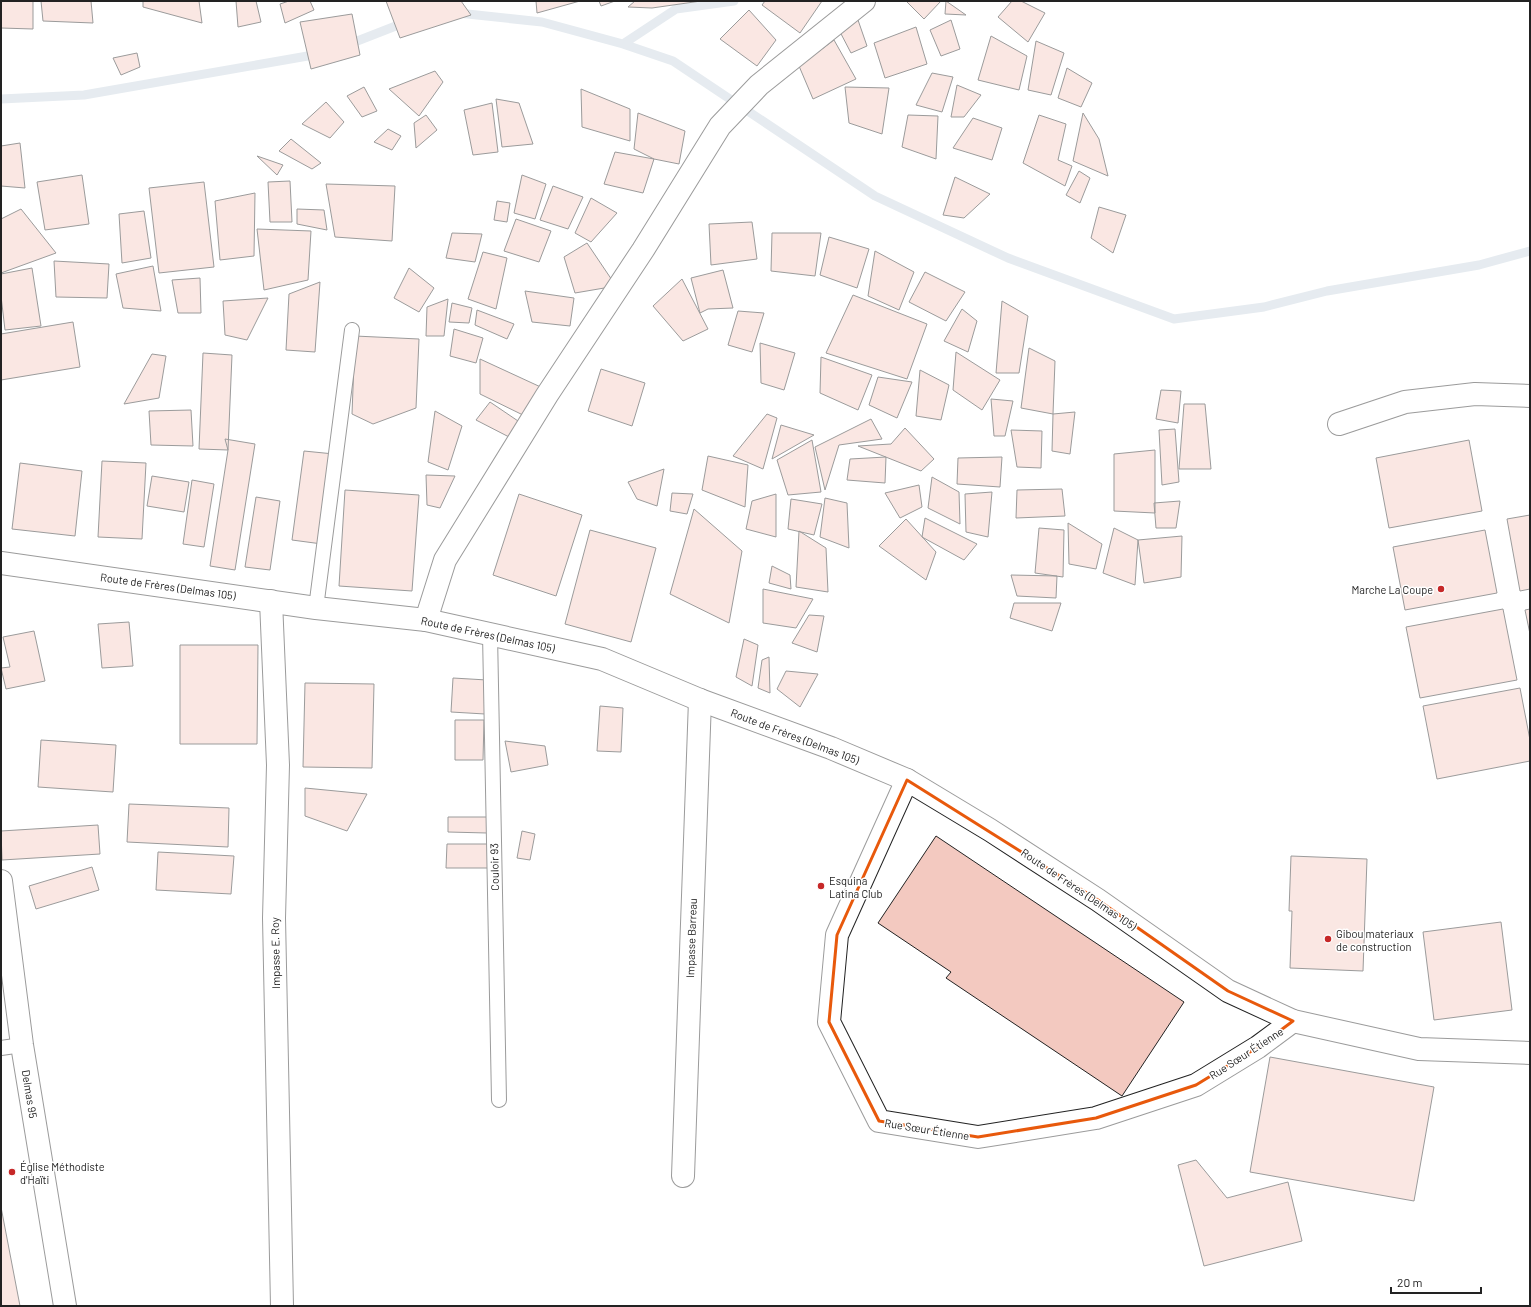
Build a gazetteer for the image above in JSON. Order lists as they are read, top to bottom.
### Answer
{
  "streets": {
    "street": [
      "Route de Frères (Delmas 105)",
      "Impasse Barreau",
      "Impasse E. Roy",
      "Rue Sœur Étienne",
      "Delmas 95"
    ],
    "lane": ["Couloir 93"]
  },
  "crossings": [
    ["Route de Frères (Delmas 105)", "Couloir 93"],
    ["Route de Frères (Delmas 105)", "Impasse Barreau"],
    ["Route de Frères (Delmas 105)", "Impasse E. Roy"],
    ["Route de Frères (Delmas 105)", "Rue Sœur Étienne"]
  ],
  "places": [
    "Marche La Coupe",
    "Esquina Latina Club",
    "Gibou materiaux de construction",
    "Église Méthodiste d'Haïti"
  ],
  "scale_bar": "20 m"
}
